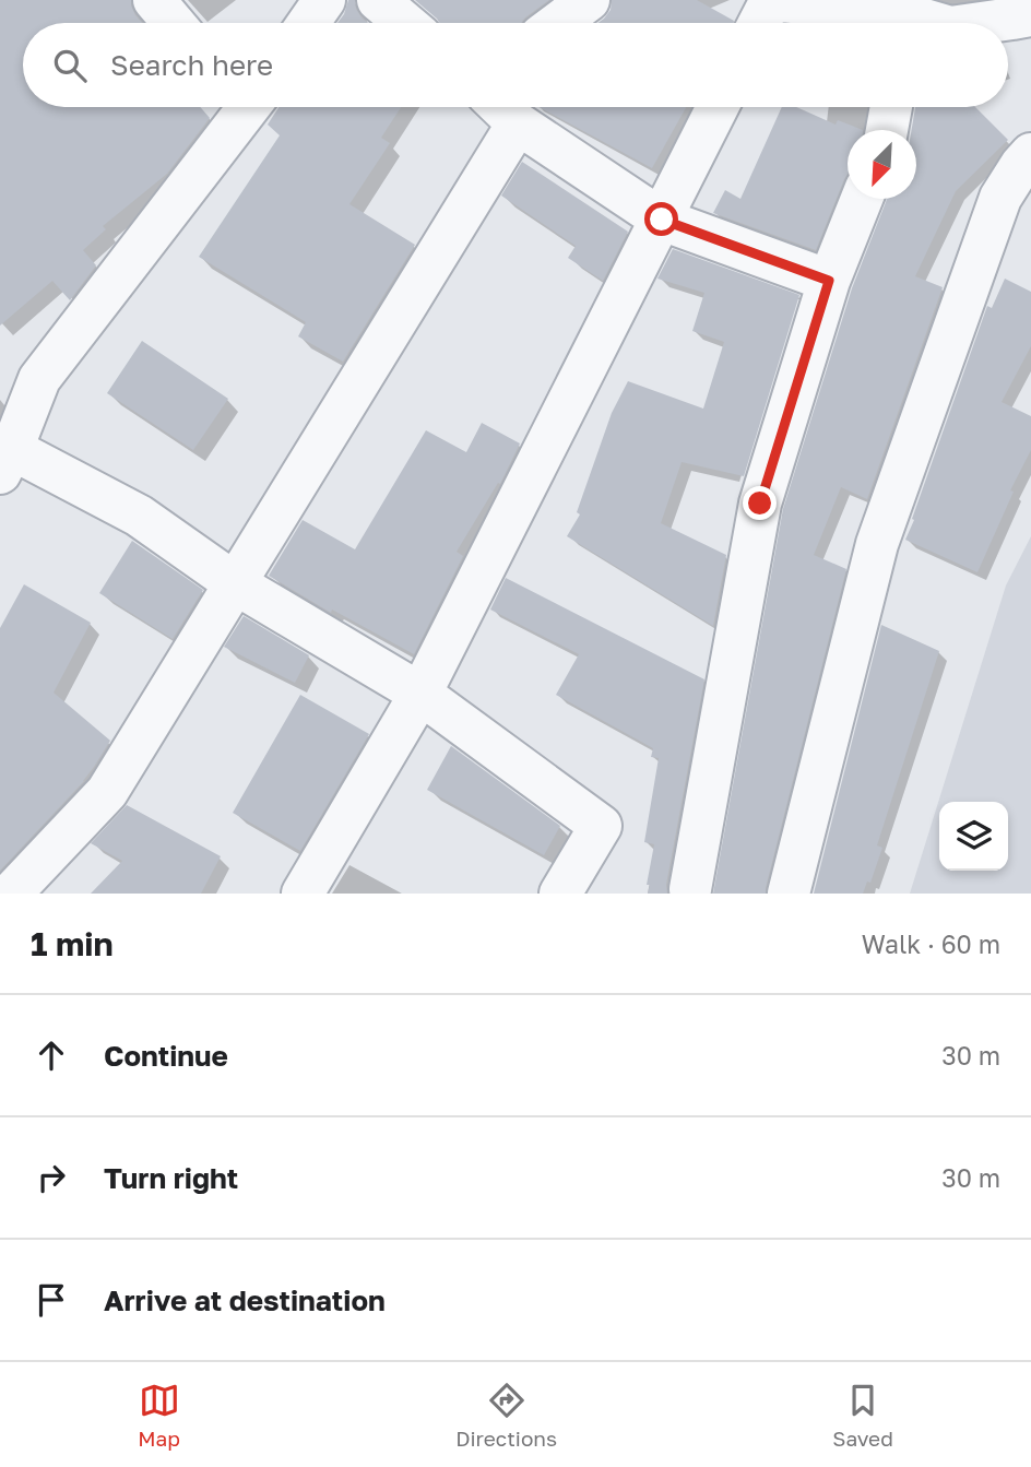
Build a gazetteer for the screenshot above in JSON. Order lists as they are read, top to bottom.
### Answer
{
  "north": "bottom left",
  "page": {
    "search": "Search here",
    "heading": ["1 min", "Walk · 60 m"],
    "list": [
      ["Continue", "30 m"],
      ["Turn right", "30 m"],
      "Arrive at destination"
    ],
    "nav": ["Map", "Directions", "Saved"]
  }
}
